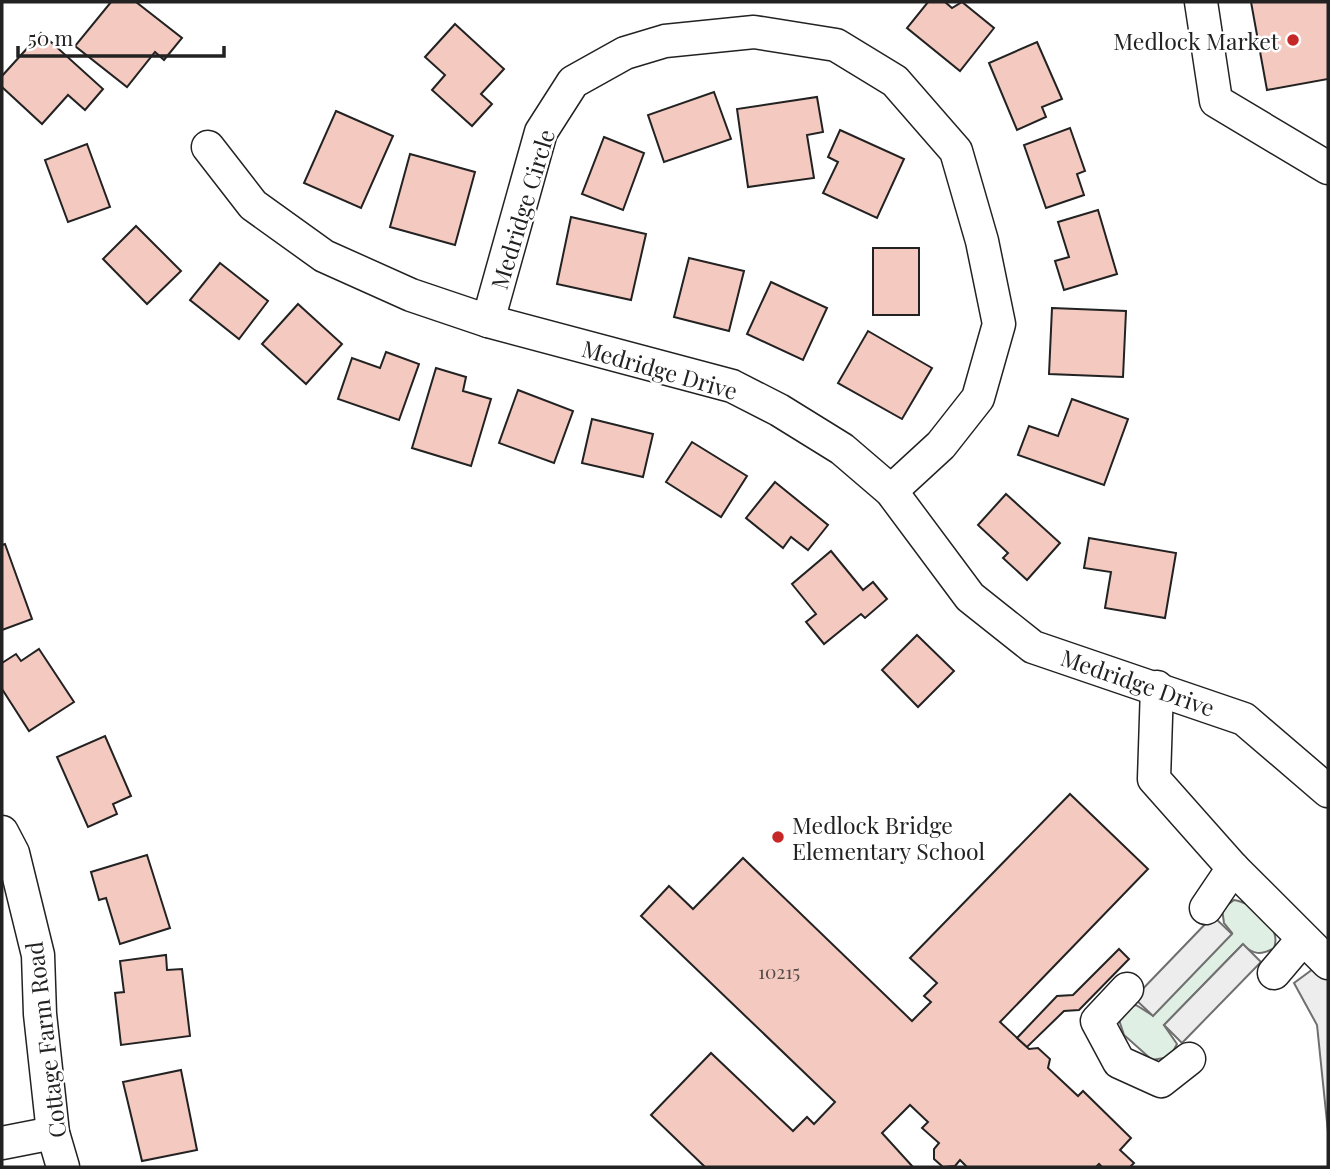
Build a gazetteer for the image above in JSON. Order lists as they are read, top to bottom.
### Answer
{
  "streets": {
    "street": ["Medridge Circle", "Medridge Drive", "Cottage Farm Road"]
  },
  "crossings": [
    ["Medridge Circle", "Medridge Drive"]
  ],
  "places": ["Medlock Market", "Medlock Bridge Elementary School"],
  "house_numbers": ["10215"],
  "scale_bar": "50 m"
}
